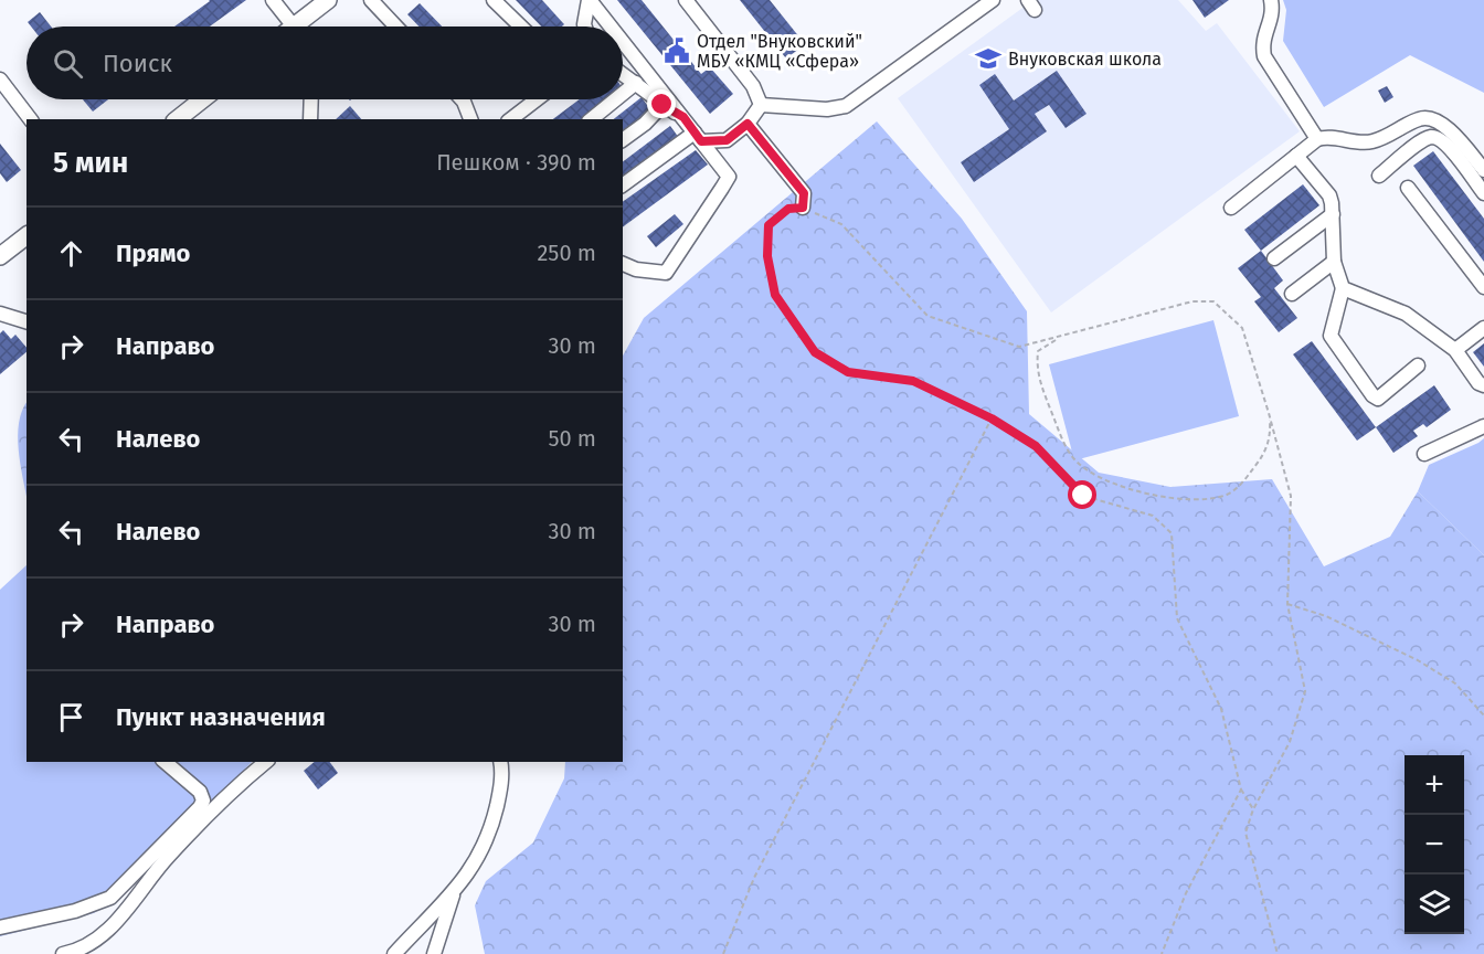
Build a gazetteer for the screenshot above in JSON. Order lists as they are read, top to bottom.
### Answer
{
  "places": {
    "public building": ["Отдел \"Внуковский\" МБУ «КМЦ «Сфера»"],
    "school or university": ["Внуковская школа"]
  },
  "page": {
    "search": "Поиск",
    "heading": ["5 мин", "Пешком · 390 m"],
    "list": [
      ["Прямо", "250 m"],
      ["Направо", "30 m"],
      ["Налево", "50 m"],
      ["Налево", "30 m"],
      ["Направо", "30 m"],
      "Пункт назначения"
    ],
    "map_buttons": ["+", "−"]
  }
}
